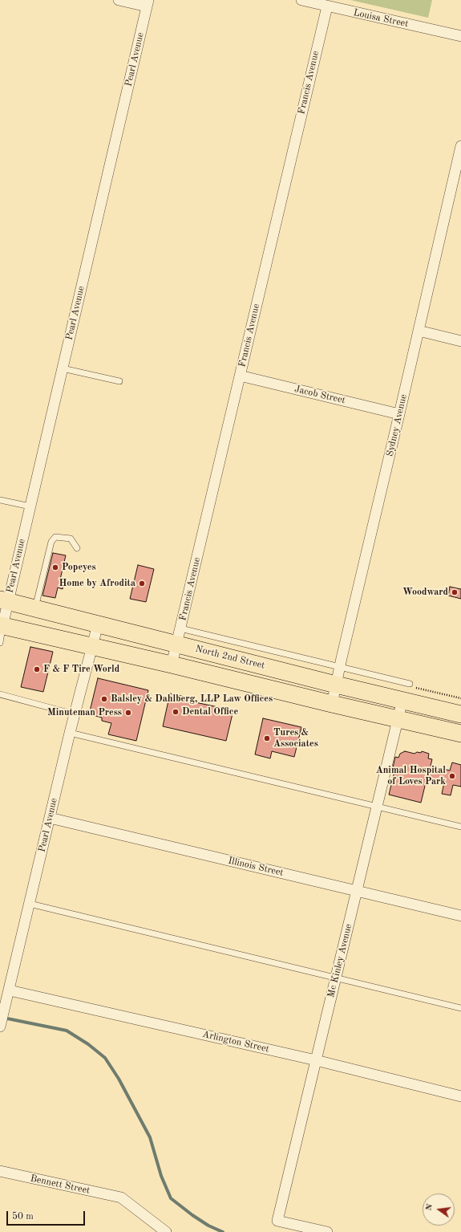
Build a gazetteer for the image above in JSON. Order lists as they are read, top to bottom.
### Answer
{
  "streets": {
    "main road": ["North 2nd Street"],
    "street": [
      "Louisa Street",
      "Pearl Avenue",
      "Francis Avenue",
      "Jacob Street",
      "Sydney Avenue",
      "Illinois Street",
      "Mc Kinley Avenue",
      "Arlington Street",
      "Bennett Street"
    ]
  },
  "crossings": [
    ["Louisa Street", "Francis Avenue"],
    ["Pearl Avenue", "North 2nd Street"],
    ["Pearl Avenue", "Illinois Street"],
    ["Pearl Avenue", "Arlington Street"],
    ["Francis Avenue", "Jacob Street"],
    ["Francis Avenue", "North 2nd Street"],
    ["Jacob Street", "Sydney Avenue"],
    ["Sydney Avenue", "North 2nd Street"],
    ["North 2nd Street", "Mc Kinley Avenue"],
    ["Illinois Street", "Mc Kinley Avenue"],
    ["Mc Kinley Avenue", "Arlington Street"]
  ],
  "places": [
    "Popeyes",
    "Home by Afrodita",
    "Woodward",
    "F & F Tire World",
    "Balsley & Dahlberg, LLP Law Offices",
    "Dental Office",
    "Minuteman Press",
    "Tures & Associates",
    "Animal Hospital of Loves Park"
  ],
  "scale_bar": "50 m",
  "north": "left"
}
